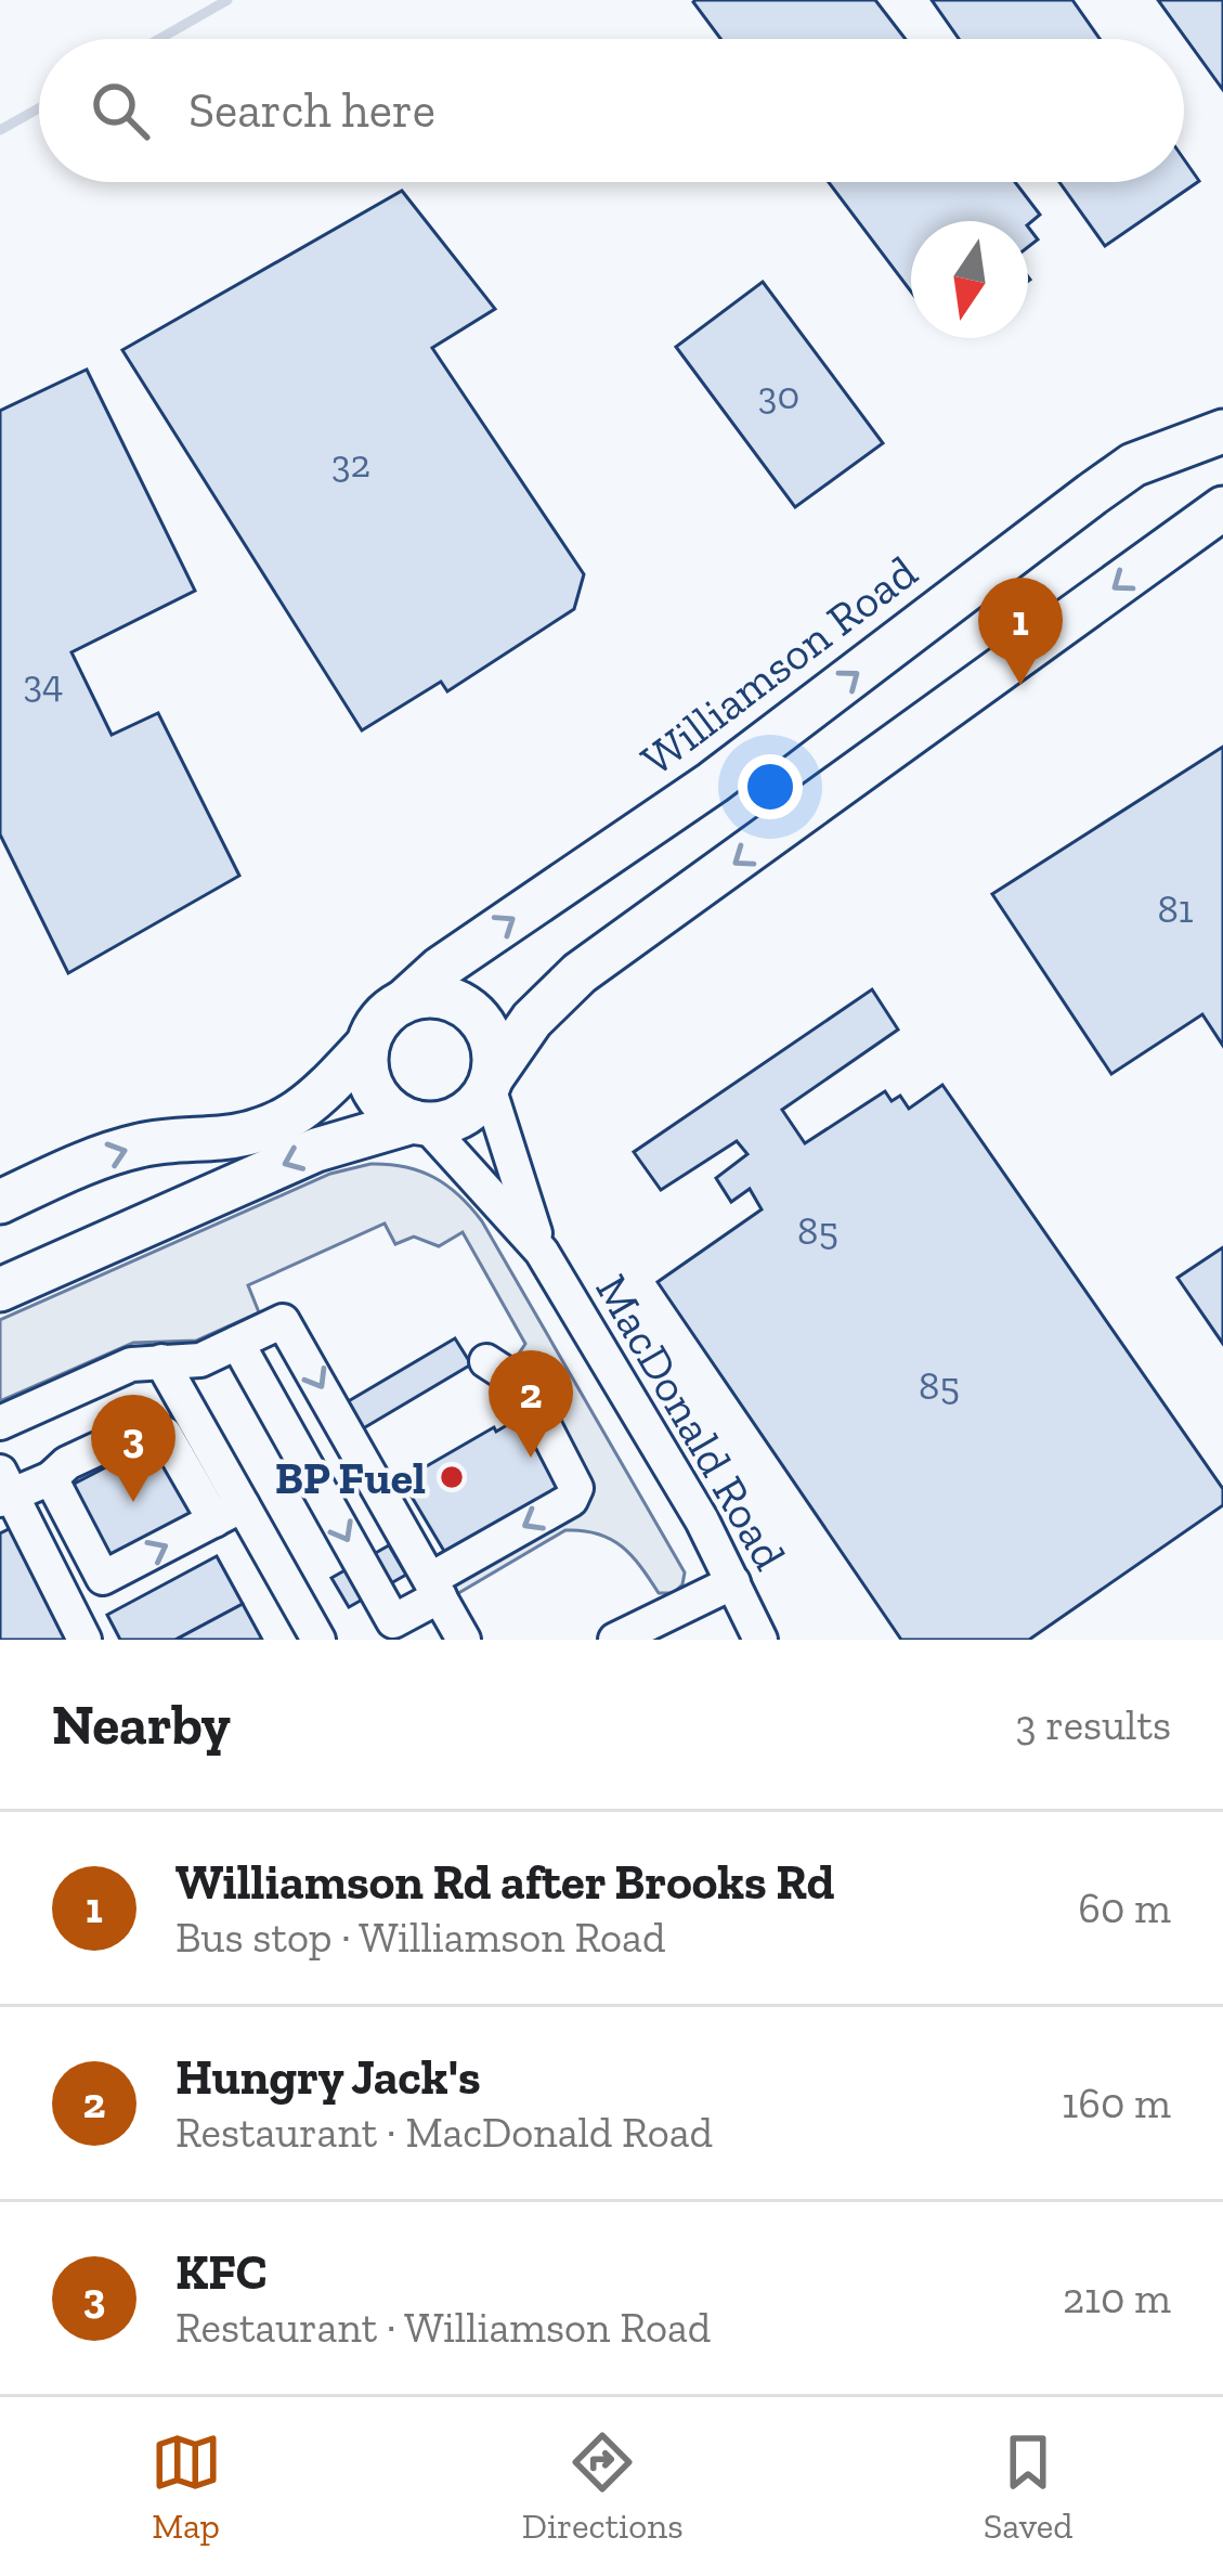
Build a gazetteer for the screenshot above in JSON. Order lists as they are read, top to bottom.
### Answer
{
  "streets": {
    "main road": ["Williamson Road"],
    "street": ["MacDonald Road"]
  },
  "crossings": [
    ["Williamson Road", "MacDonald Road"]
  ],
  "places": ["BP Fuel"],
  "house_numbers": [
    "30",
    "32",
    "34",
    "81",
    "85",
    "85"
  ],
  "north": "bottom",
  "page": {
    "search": "Search here",
    "pins": ["1", "2", "3"],
    "heading": ["Nearby", "3 results"],
    "list": [
      {
        "mark": "1",
        "name": "Williamson Rd after Brooks Rd",
        "note": "Bus stop · Williamson Road",
        "value": "60 m"
      },
      {
        "mark": "2",
        "name": "Hungry Jack's",
        "note": "Restaurant · MacDonald Road",
        "value": "160 m"
      },
      {
        "mark": "3",
        "name": "KFC",
        "note": "Restaurant · Williamson Road",
        "value": "210 m"
      }
    ],
    "nav": ["Map", "Directions", "Saved"]
  }
}
